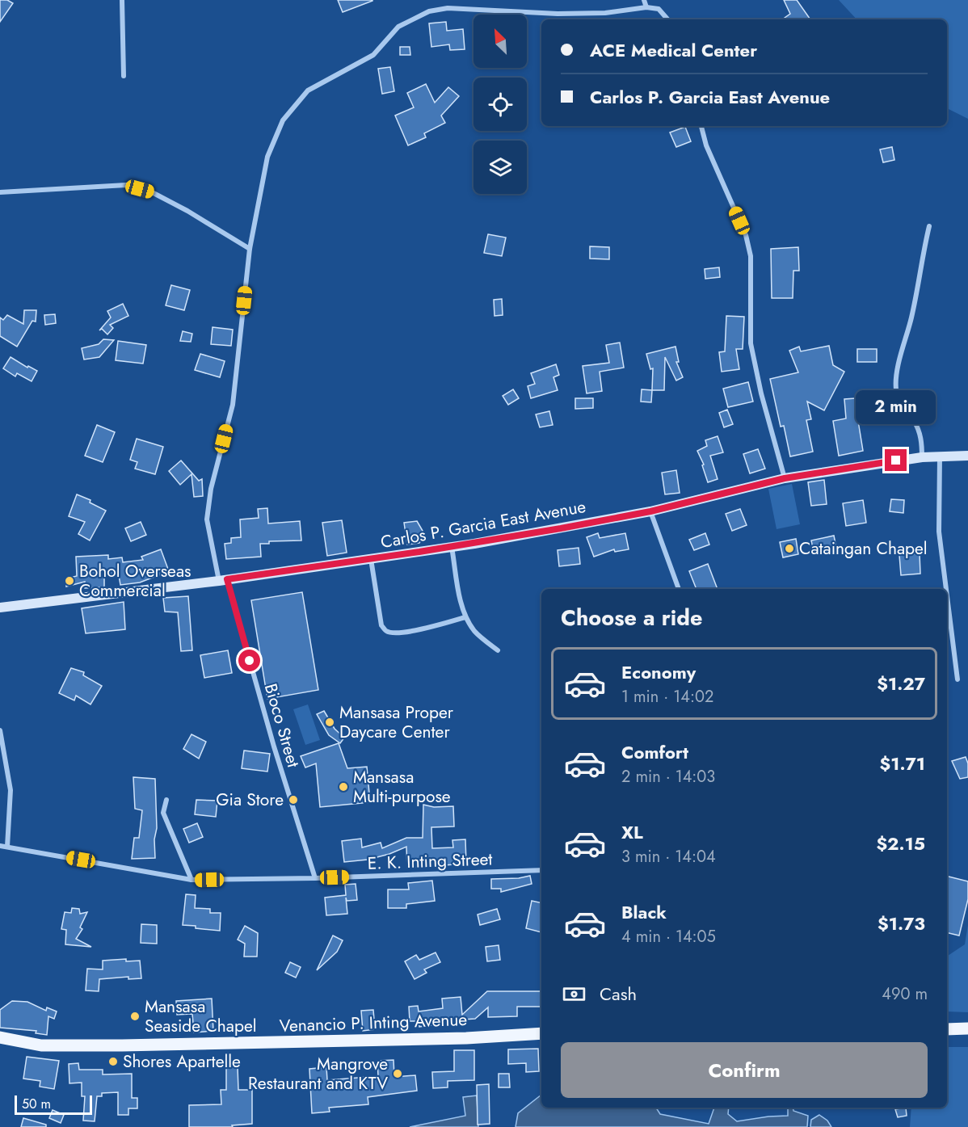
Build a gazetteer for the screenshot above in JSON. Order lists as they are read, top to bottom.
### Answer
{
  "streets": {
    "main road": ["Carlos P. Garcia East Avenue", "Venancio P. Inting Avenue"],
    "street": ["Bioco Street", "E. K. Inting Street"]
  },
  "crossings": [
    ["Carlos P. Garcia East Avenue", "Bioco Street"],
    ["Bioco Street", "E. K. Inting Street"]
  ],
  "places": [
    "Cataingan Chapel",
    "Bohol Overseas Commercial",
    "Mansasa Proper Daycare Center",
    "Mansasa Multi-purpose",
    "Gia Store",
    "Mansasa Seaside Chapel",
    "Shores Apartelle",
    "Mangrove Restaurant and KTV"
  ],
  "scale_bar": "50 m",
  "north": "top left",
  "page": {
    "banner": ["ACE Medical Center", "Carlos P. Garcia East Avenue"],
    "bubble": "2 min",
    "heading": "Choose a ride",
    "list": [
      {
        "name": "Economy",
        "note": "1 min · 14:02",
        "value": "$1.27"
      },
      {
        "name": "Comfort",
        "note": "2 min · 14:03",
        "value": "$1.71"
      },
      {
        "name": "XL",
        "note": "3 min · 14:04",
        "value": "$2.15"
      },
      {
        "name": "Black",
        "note": "4 min · 14:05",
        "value": "$1.73"
      }
    ],
    "pay": ["Cash", "490 m"],
    "buttons": "Confirm",
    "scale": "50 m"
  }
}
